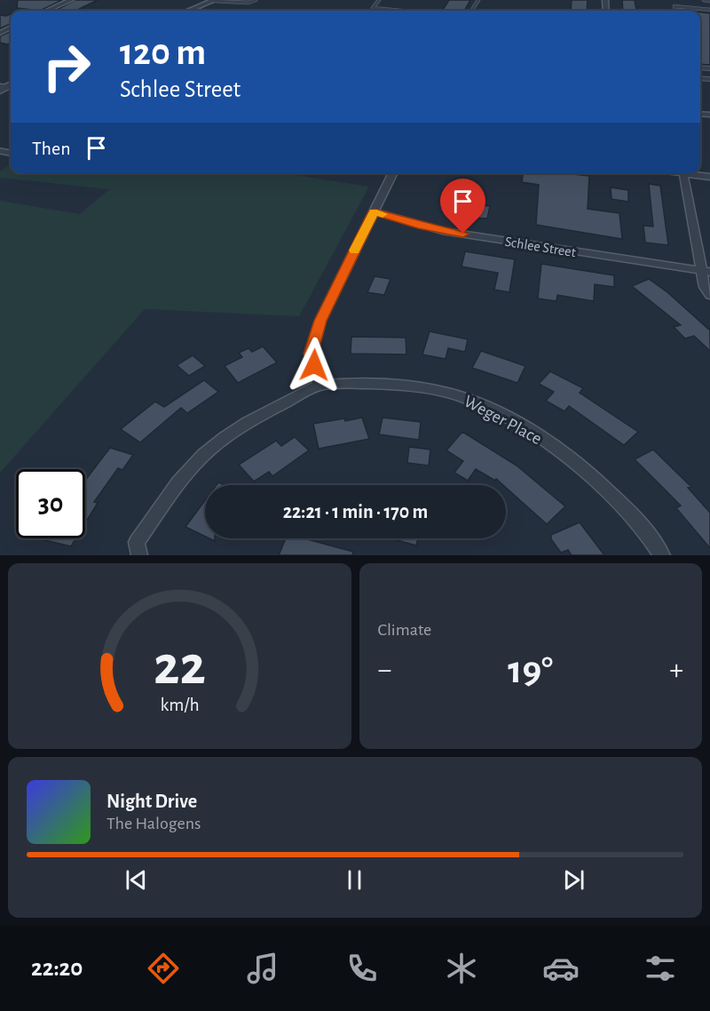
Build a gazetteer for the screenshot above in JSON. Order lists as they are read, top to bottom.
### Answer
{
  "streets": {
    "street": ["Schlee Street", "Weger Place"]
  },
  "page": {
    "turn": ["120 m", "Schlee Street"],
    "then": "Then",
    "limit": "30",
    "trip": "22:21 · 1 min · 170 m",
    "tile": "Climate",
    "heat": ["−", "19°", "+"],
    "song": ["Night Drive", "The Halogens"],
    "tabs": "22:20",
    "gauge": ["22", "km/h"]
  }
}
